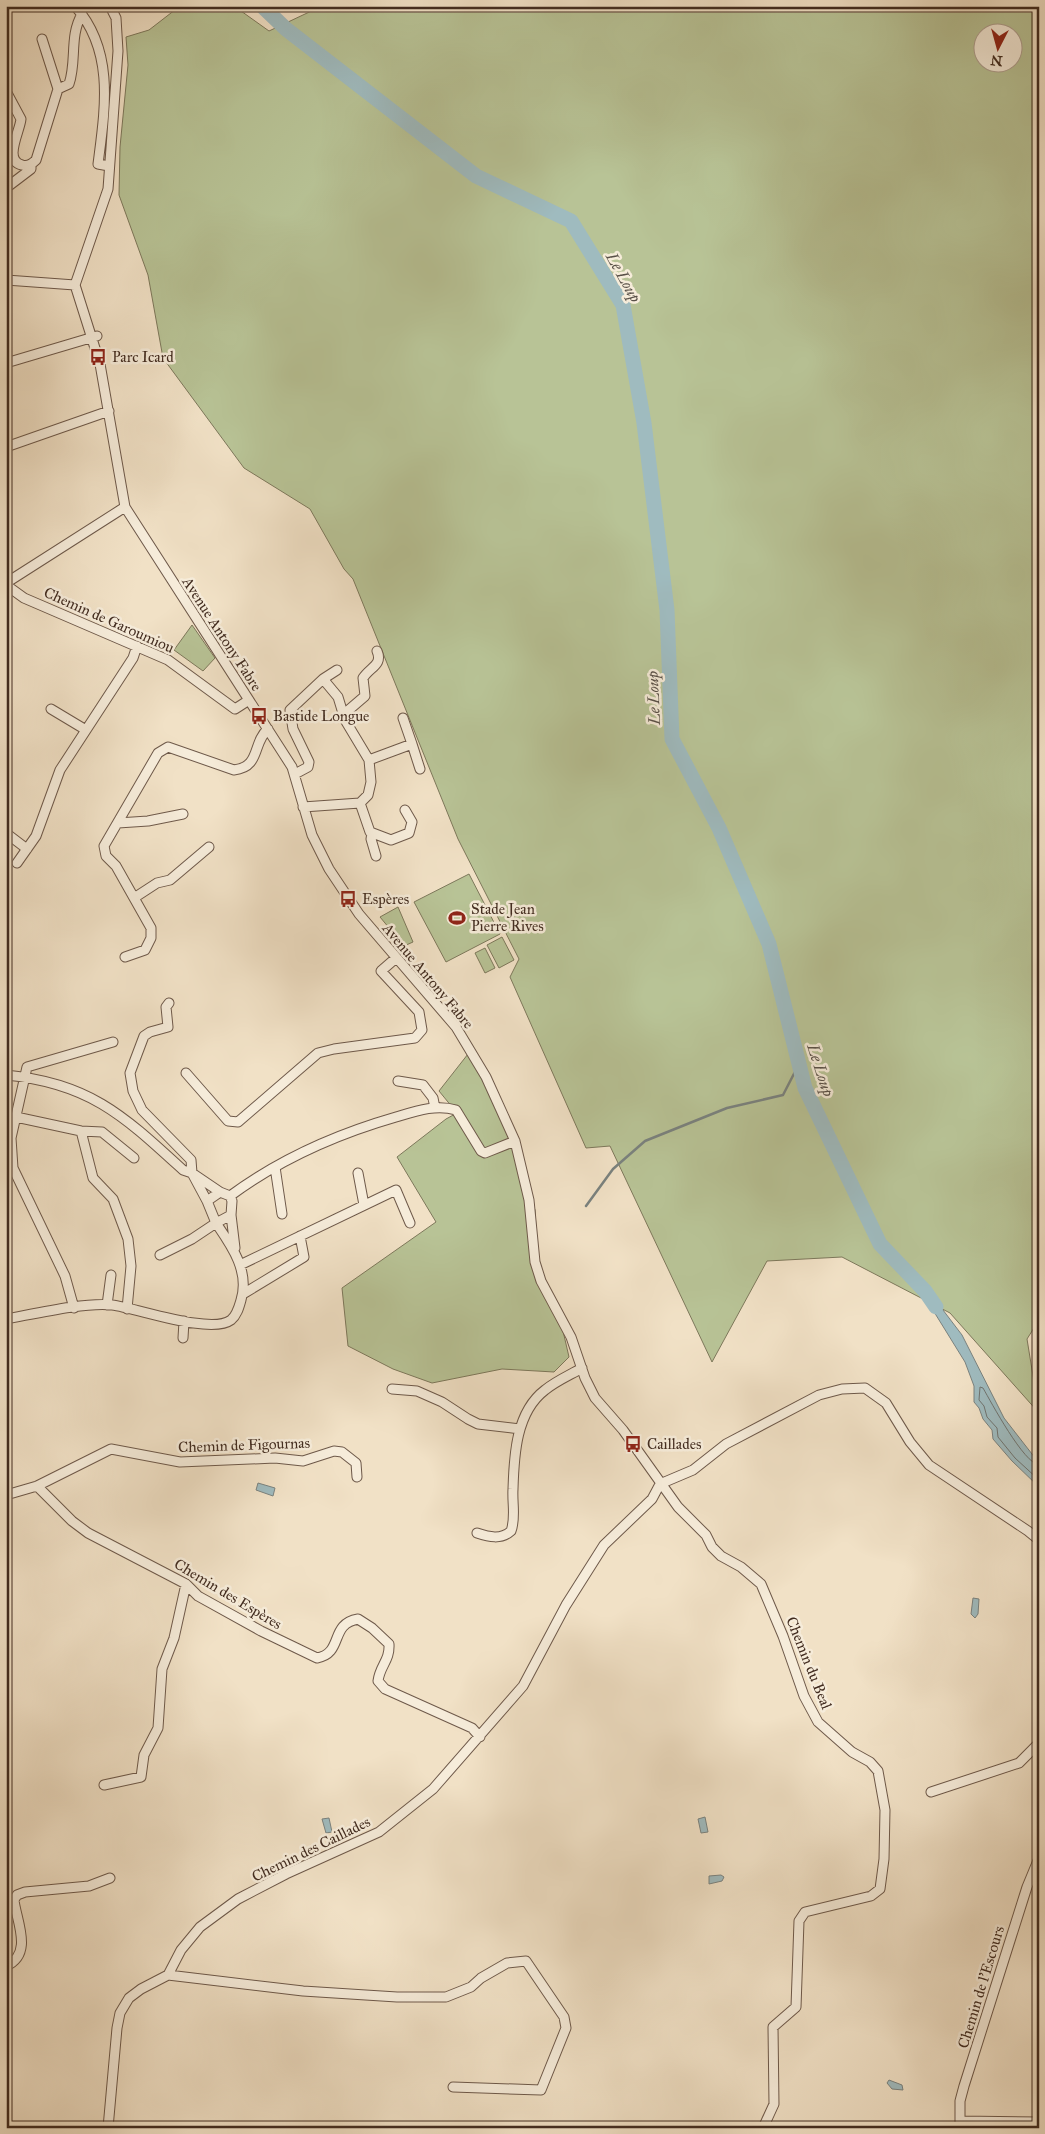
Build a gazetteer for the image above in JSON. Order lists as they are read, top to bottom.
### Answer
{
  "streets": {
    "street": [
      "Chemin de Garoumiou",
      "Avenue Antony Fabre",
      "Chemin de Figournas",
      "Chemin des Espères",
      "Chemin du Beal",
      "Chemin des Caillades",
      "Chemin de l'Escours"
    ]
  },
  "crossings": [
    ["Chemin de Garoumiou", "Avenue Antony Fabre"],
    ["Avenue Antony Fabre", "Chemin du Beal"],
    ["Avenue Antony Fabre", "Chemin des Caillades"],
    ["Chemin de Figournas", "Chemin des Espères"],
    ["Chemin des Espères", "Chemin des Caillades"],
    ["Chemin du Beal", "Chemin des Caillades"]
  ],
  "water": ["Le Loup"],
  "places": {
    "bus stop": [
      "Parc Icard",
      "Bastide Longue",
      "Espères",
      "Caillades"
    ],
    "sports": ["Stade Jean Pierre Rives"]
  },
  "north": "bottom"
}
